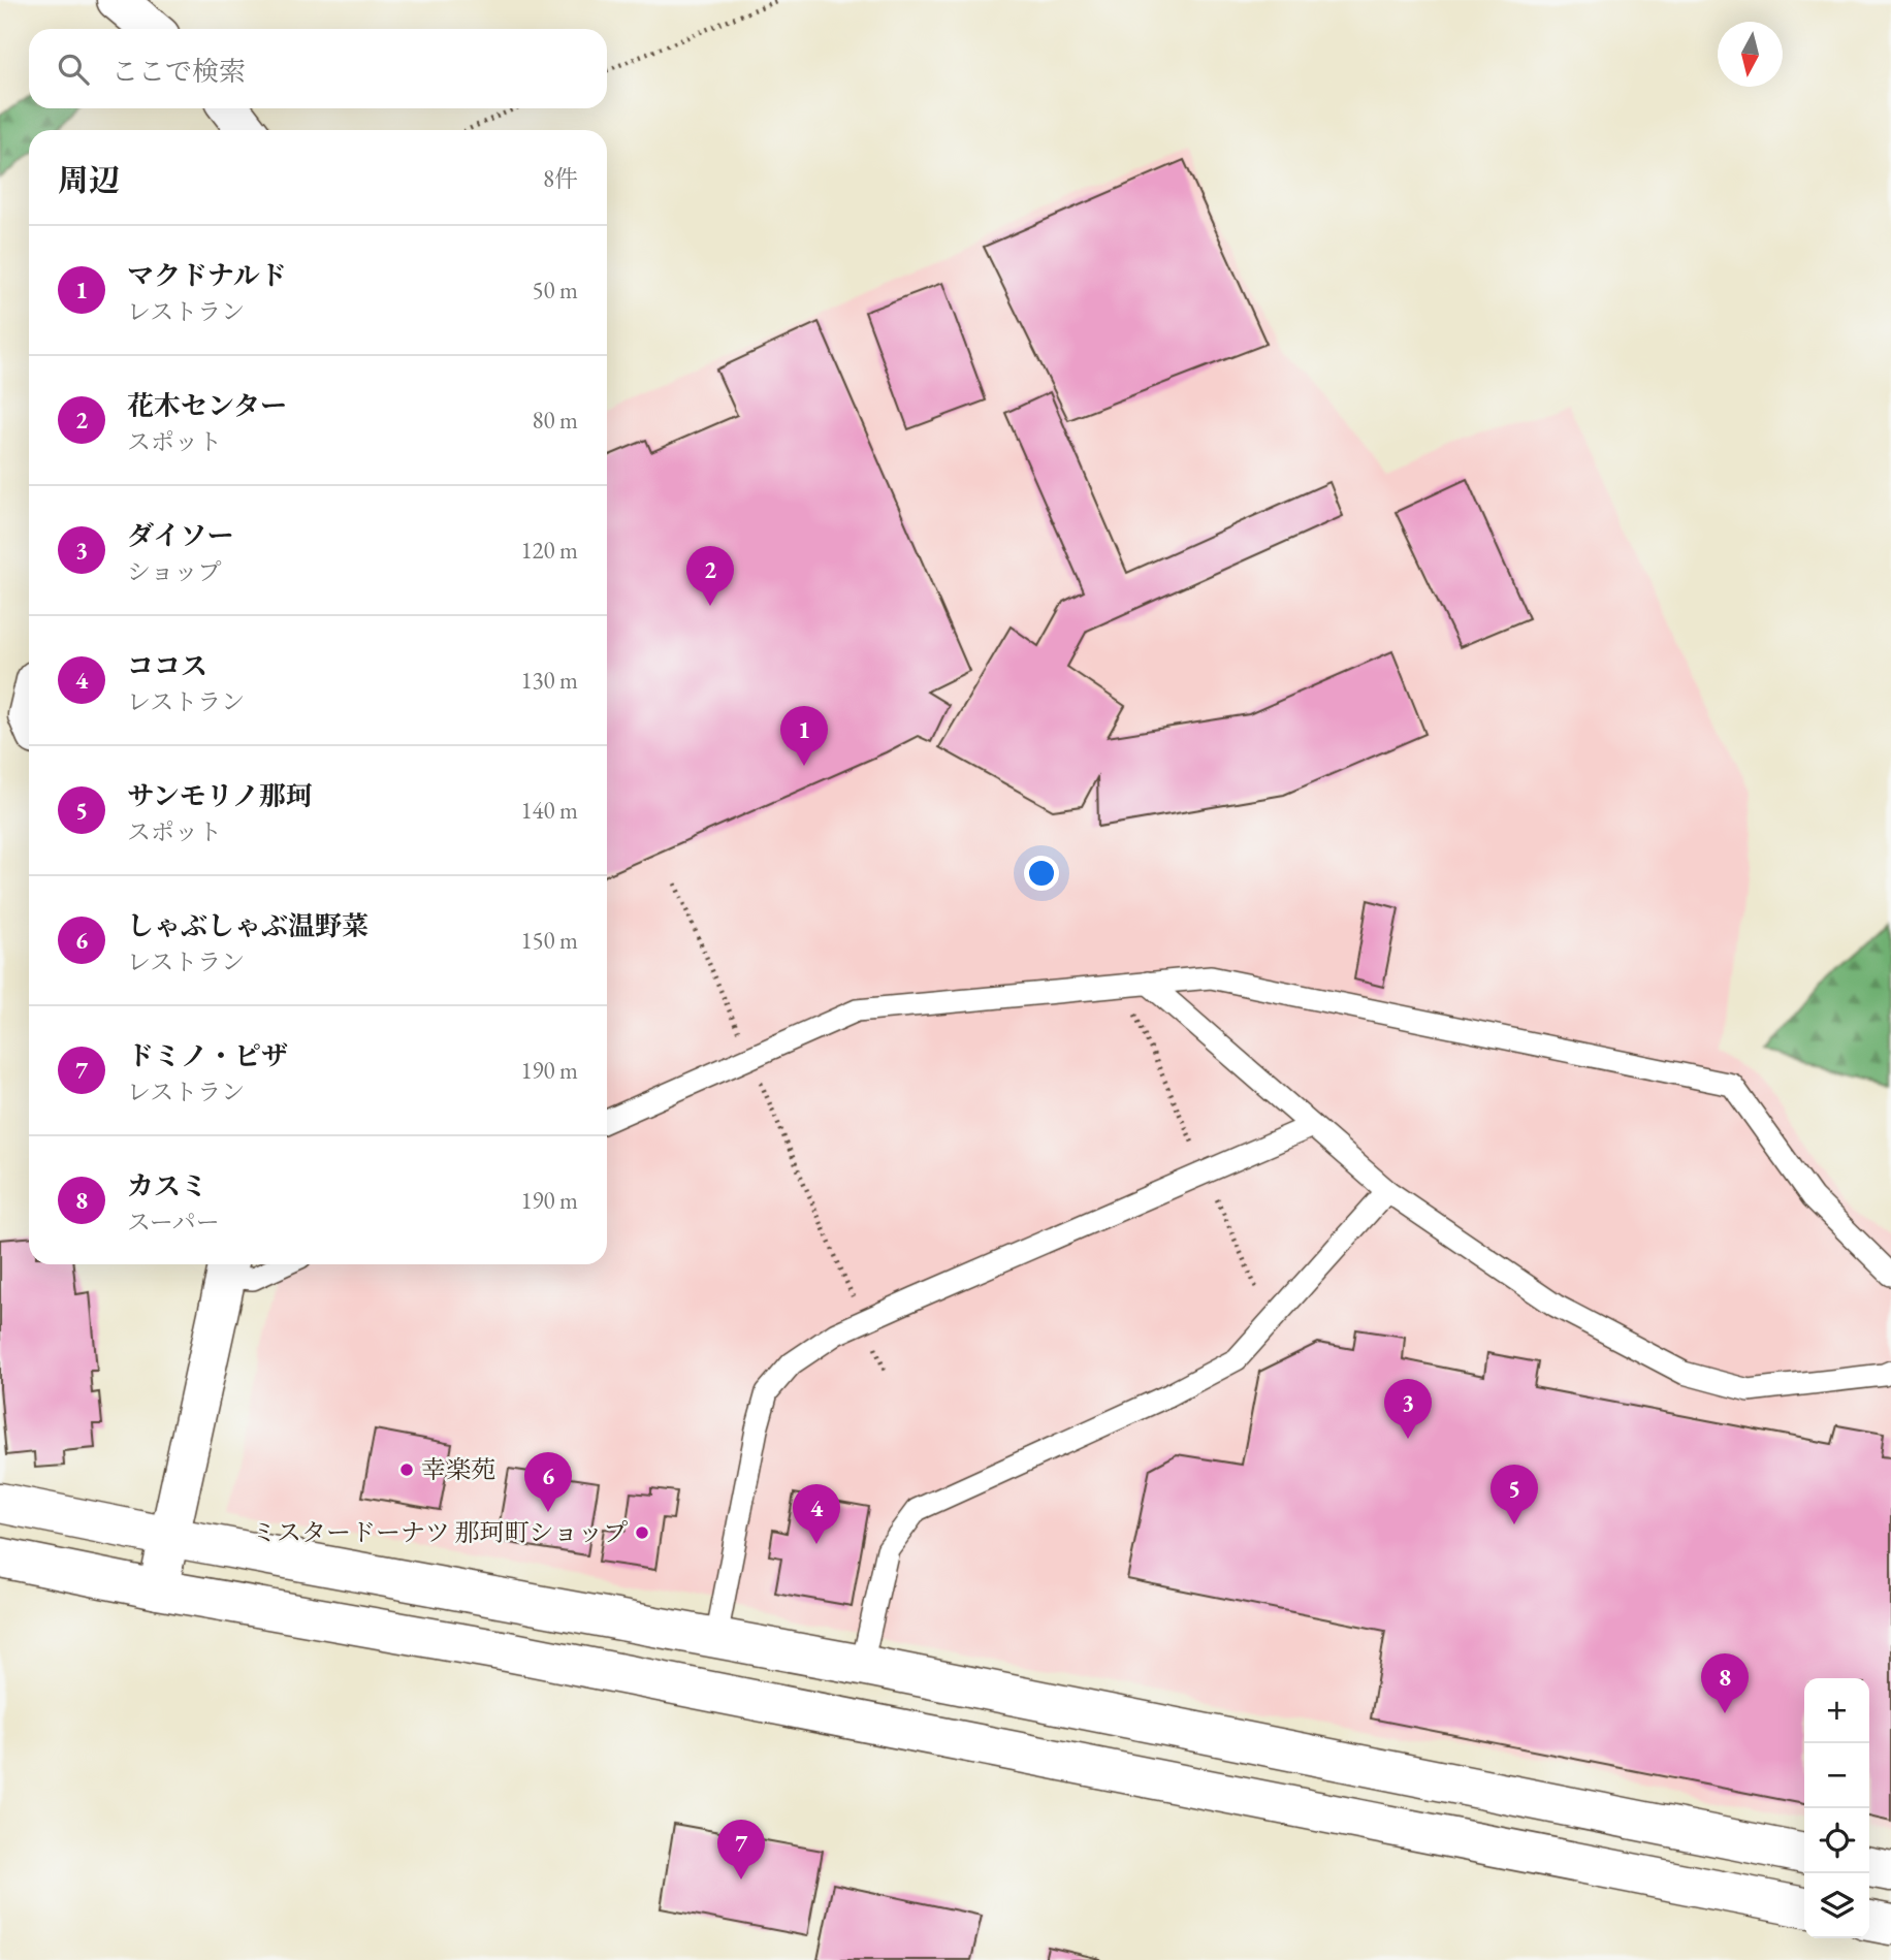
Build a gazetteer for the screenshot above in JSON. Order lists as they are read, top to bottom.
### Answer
{
  "places": ["幸楽苑", "ミスタードーナツ 那珂町ショップ"],
  "north": "bottom",
  "page": {
    "search": "ここで検索",
    "heading": ["周辺", "8件"],
    "list": [
      {
        "mark": "1",
        "name": "マクドナルド",
        "note": "レストラン",
        "value": "50 m"
      },
      {
        "mark": "2",
        "name": "花木センター",
        "note": "スポット",
        "value": "80 m"
      },
      {
        "mark": "3",
        "name": "ダイソー",
        "note": "ショップ",
        "value": "120 m"
      },
      {
        "mark": "4",
        "name": "ココス",
        "note": "レストラン",
        "value": "130 m"
      },
      {
        "mark": "5",
        "name": "サンモリノ那珂",
        "note": "スポット",
        "value": "140 m"
      },
      {
        "mark": "6",
        "name": "しゃぶしゃぶ温野菜",
        "note": "レストラン",
        "value": "150 m"
      },
      {
        "mark": "7",
        "name": "ドミノ・ピザ",
        "note": "レストラン",
        "value": "190 m"
      },
      {
        "mark": "8",
        "name": "カスミ",
        "note": "スーパー",
        "value": "190 m"
      }
    ],
    "pins": [
      "2",
      "1",
      "3",
      "6",
      "5",
      "4",
      "8",
      "7"
    ],
    "map_buttons": ["+", "−"]
  }
}
